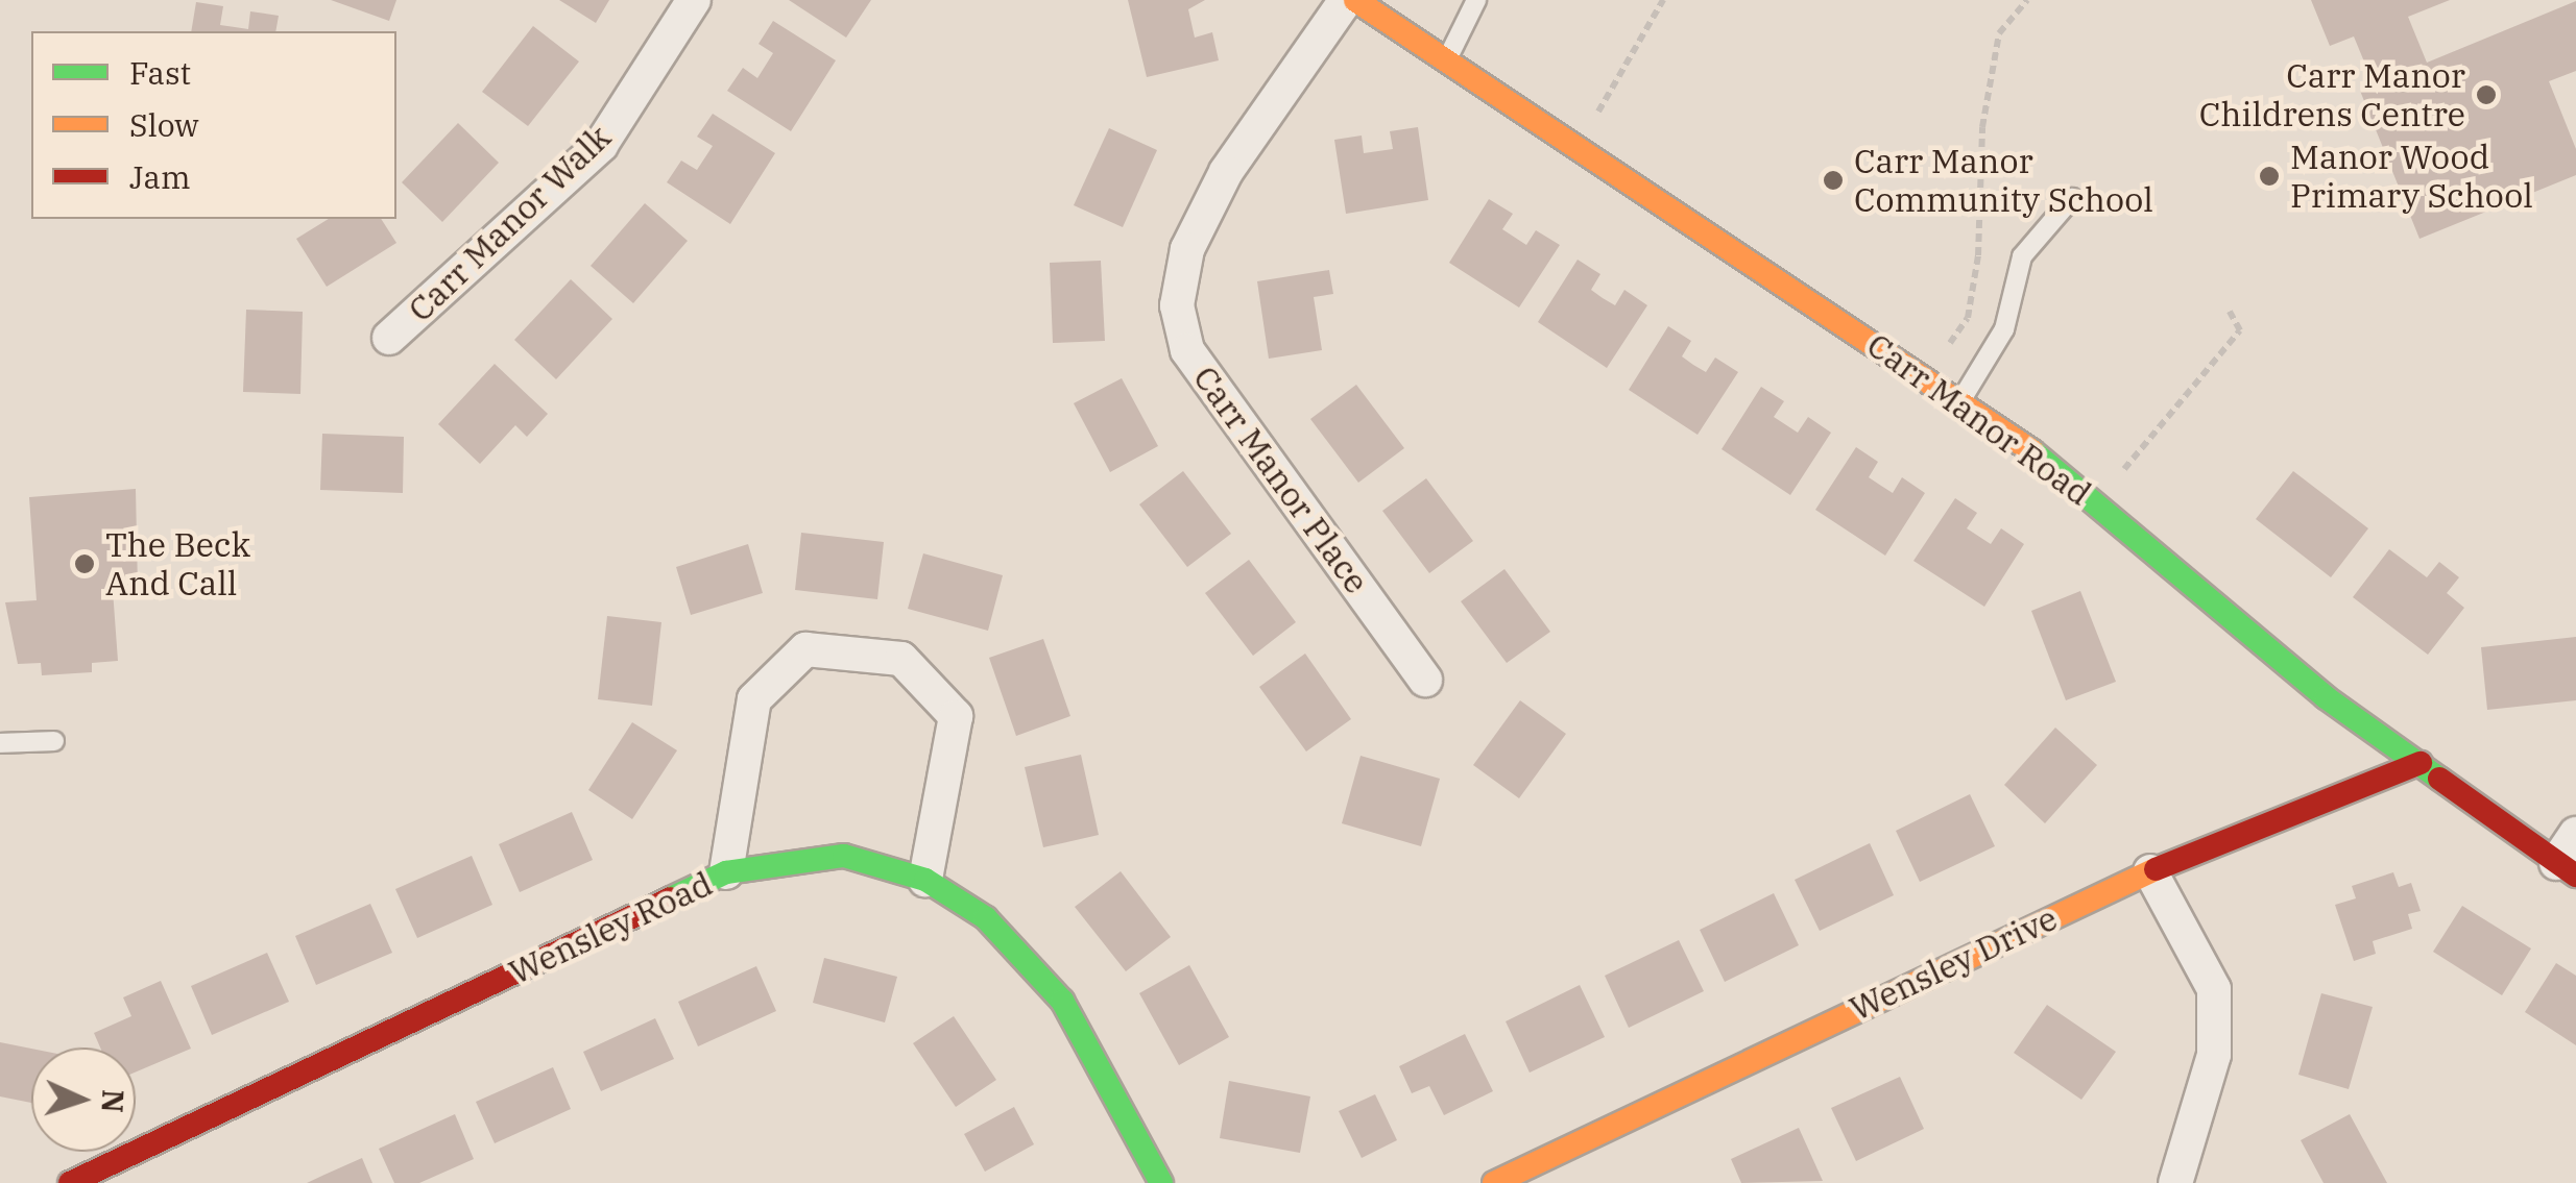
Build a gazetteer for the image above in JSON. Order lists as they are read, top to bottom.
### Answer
{
  "streets": {
    "street": [
      "Carr Manor Walk",
      "Carr Manor Road",
      "Carr Manor Place",
      "Wensley Road",
      "Wensley Drive"
    ]
  },
  "crossings": [
    ["Carr Manor Road", "Wensley Drive"]
  ],
  "places": [
    "Carr Manor Childrens Centre",
    "Manor Wood Primary School",
    "Carr Manor Community School",
    "The Beck And Call"
  ],
  "legend": ["Fast", "Slow", "Jam"],
  "north": "right"
}
